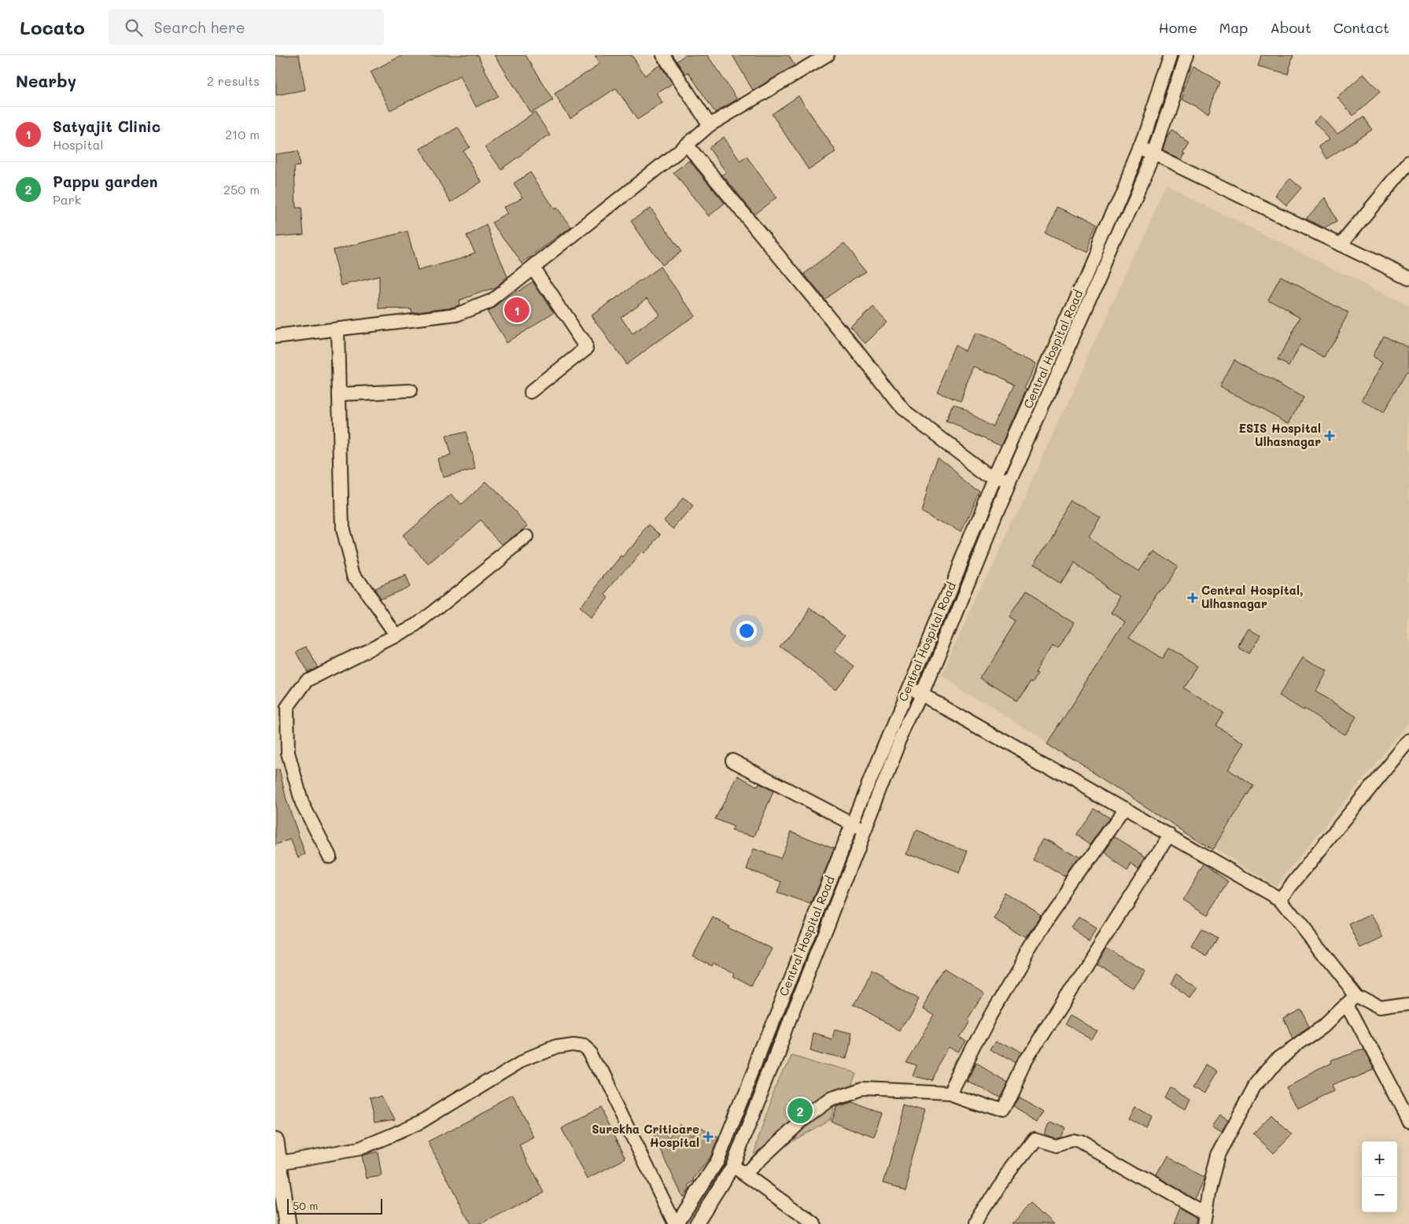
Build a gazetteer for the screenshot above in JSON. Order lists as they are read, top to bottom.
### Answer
{
  "streets": {
    "street": ["Central Hospital Road"]
  },
  "places": {
    "health": ["ESIS Hospital Ulhasnagar", "Central Hospital, Ulhasnagar", "Surekha Criticare Hospital"]
  },
  "scale_bar": "50 m",
  "page": {
    "header": "Locato",
    "search": "Search here",
    "nav": [
      "Home",
      "Map",
      "About",
      "Contact"
    ],
    "heading": ["Nearby", "2 results"],
    "list": [
      {
        "mark": "1",
        "name": "Satyajit Clinic",
        "note": "Hospital",
        "value": "210 m"
      },
      {
        "mark": "2",
        "name": "Pappu garden",
        "note": "Park",
        "value": "250 m"
      }
    ],
    "pins": ["1", "2"],
    "map_buttons": ["+", "−"],
    "scale": "50 m"
  }
}
